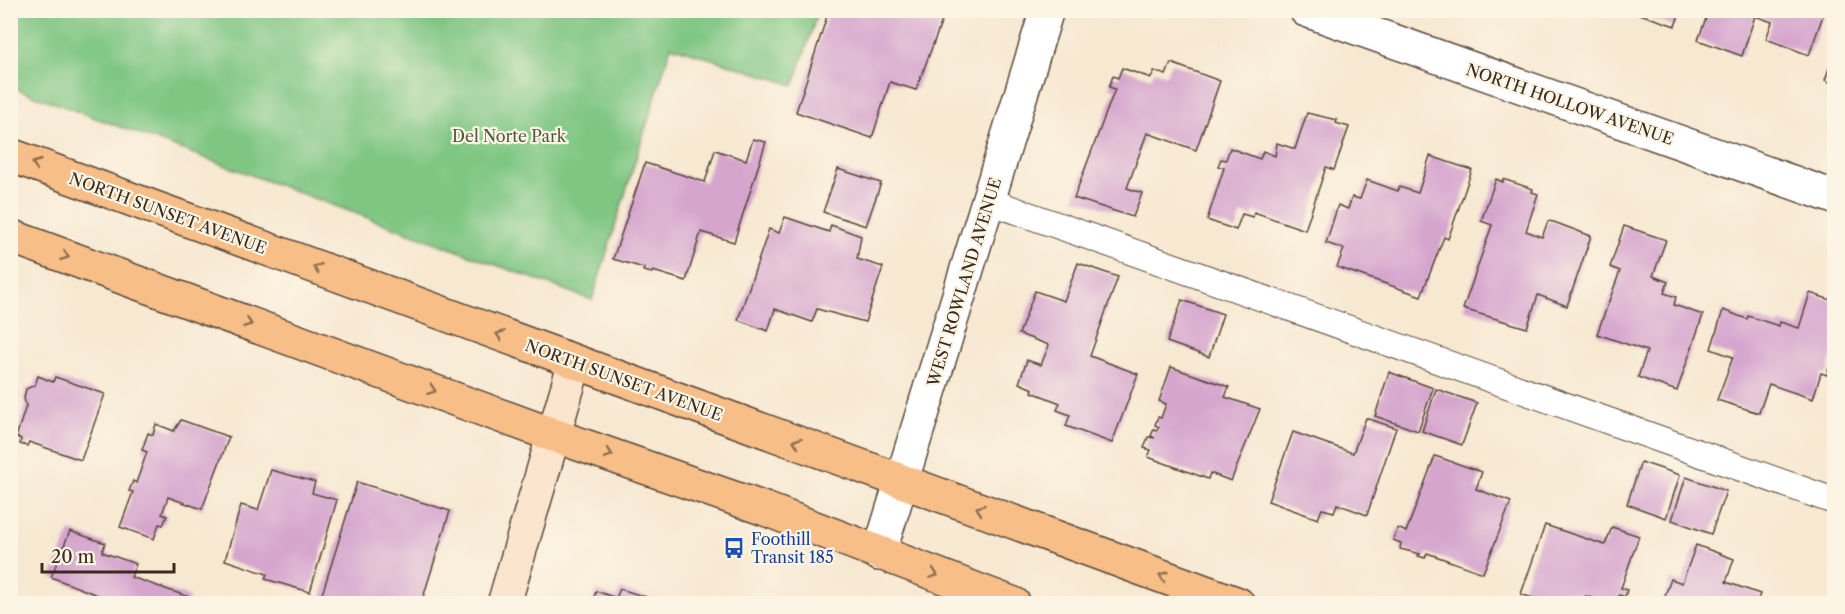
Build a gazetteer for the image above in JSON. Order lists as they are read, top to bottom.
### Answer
{
  "streets": {
    "main road": ["NORTH SUNSET AVENUE"],
    "street": ["NORTH HOLLOW AVENUE", "WEST ROWLAND AVENUE"]
  },
  "crossings": [
    ["NORTH SUNSET AVENUE", "WEST ROWLAND AVENUE"]
  ],
  "parks": ["Del Norte Park"],
  "places": {
    "bus stop": ["Foothill Transit 185"]
  },
  "scale_bar": "20 m"
}
